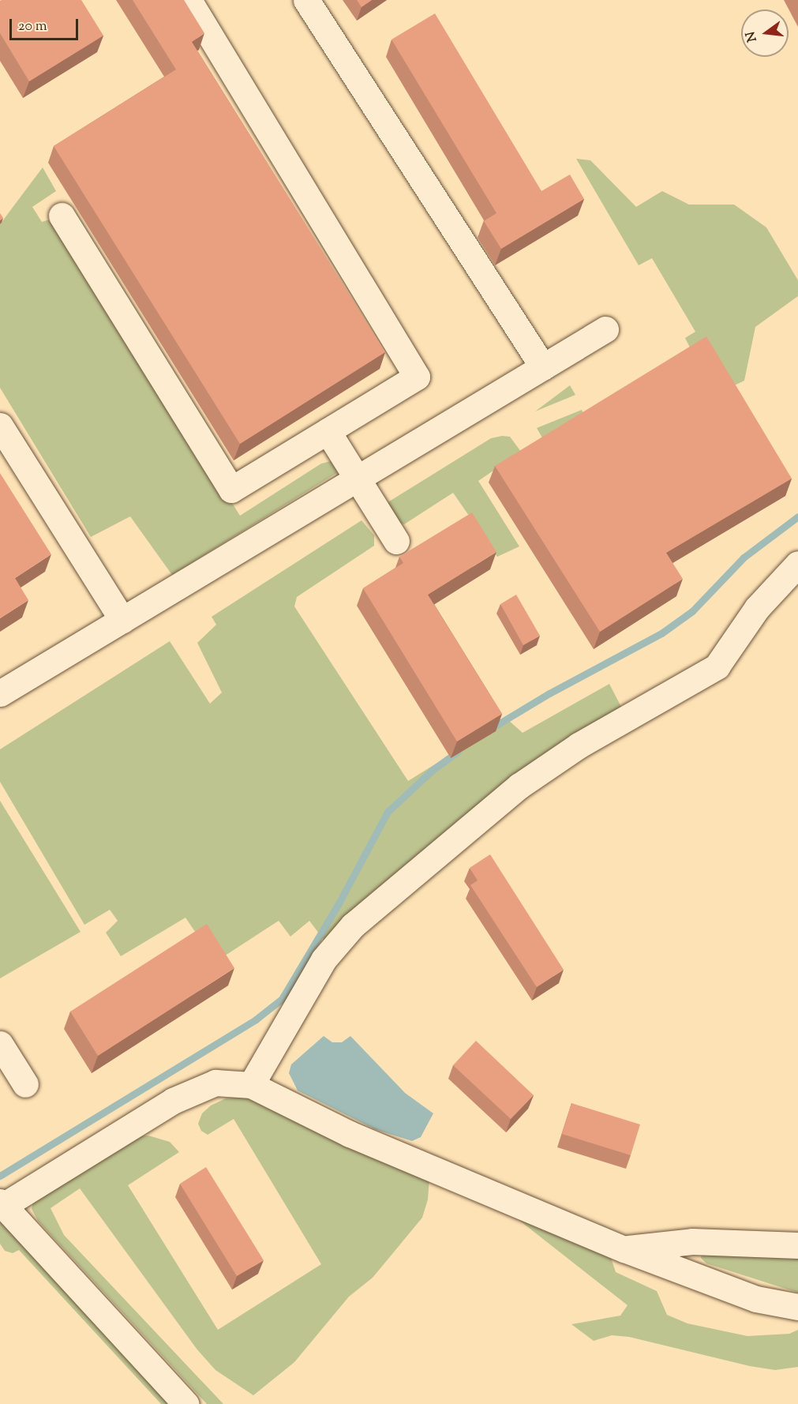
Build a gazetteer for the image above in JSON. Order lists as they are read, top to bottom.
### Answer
{
  "scale_bar": "20 m",
  "north": "left"
}
